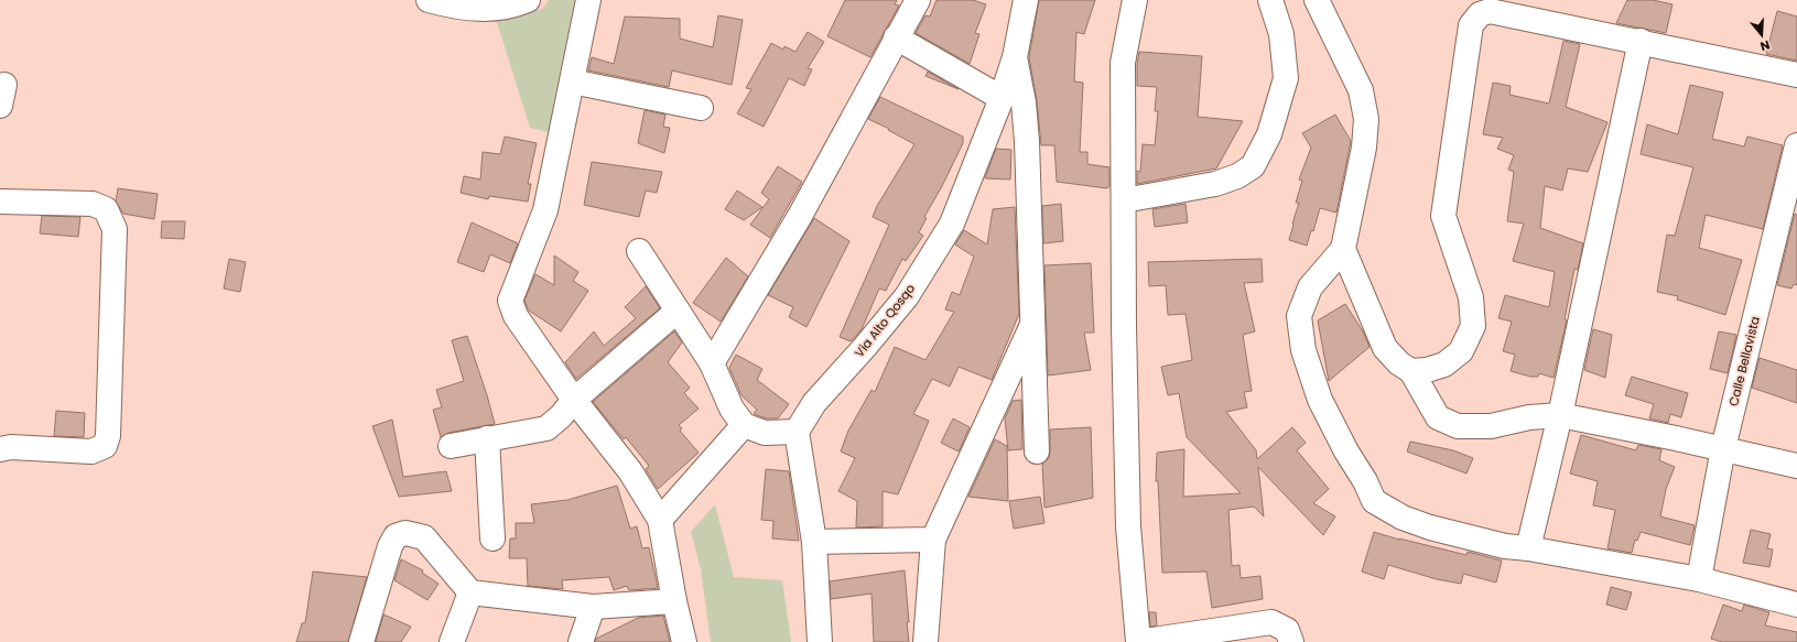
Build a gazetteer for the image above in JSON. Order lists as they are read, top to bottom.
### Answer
{
  "streets": {
    "street": ["Via Alto Qosqo", "Calle Bellavista"]
  },
  "north": "bottom"
}
